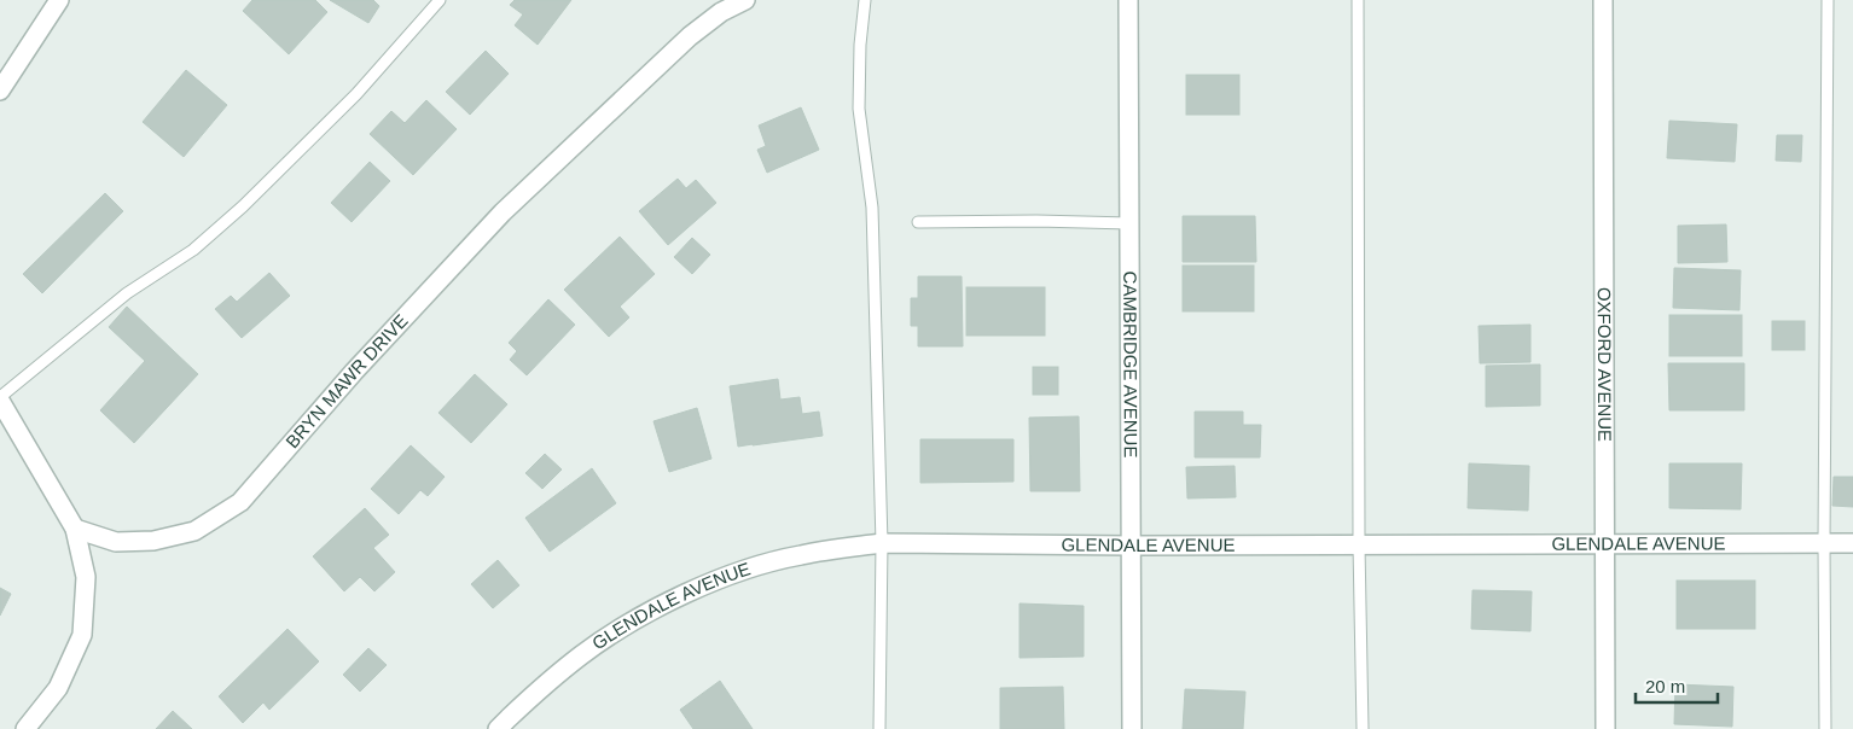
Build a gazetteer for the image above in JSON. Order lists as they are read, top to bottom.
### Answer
{
  "streets": {
    "street": [
      "CAMBRIDGE AVENUE",
      "OXFORD AVENUE",
      "BRYN MAWR DRIVE",
      "GLENDALE AVENUE"
    ]
  },
  "crossings": [
    ["CAMBRIDGE AVENUE", "GLENDALE AVENUE"],
    ["OXFORD AVENUE", "GLENDALE AVENUE"]
  ],
  "scale_bar": "20 m"
}
